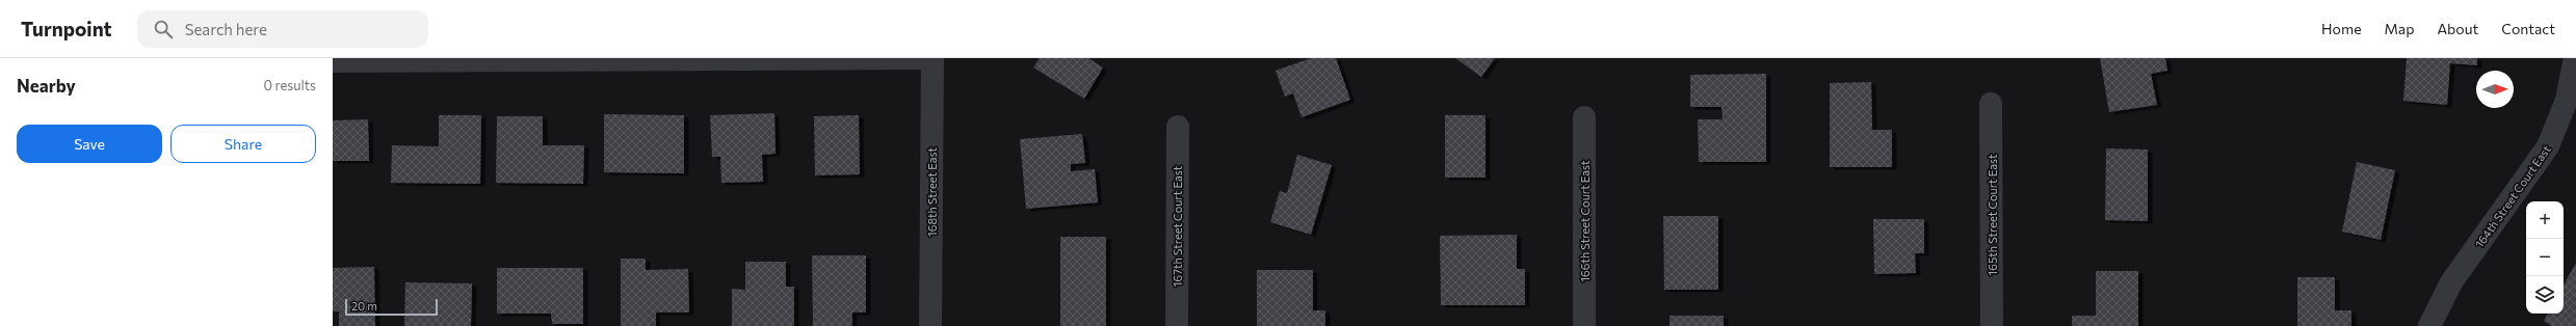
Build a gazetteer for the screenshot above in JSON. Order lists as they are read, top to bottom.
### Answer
{
  "streets": {
    "street": [
      "168th Street East",
      "164th Street Court East",
      "165th Street Court East",
      "166th Street Court East",
      "167th Street Court East"
    ]
  },
  "scale_bar": "20 m",
  "north": "right",
  "page": {
    "header": "Turnpoint",
    "search": "Search here",
    "nav": [
      "Home",
      "Map",
      "About",
      "Contact"
    ],
    "heading": ["Nearby", "0 results"],
    "buttons": ["Save", "Share"],
    "map_buttons": ["+", "−"],
    "scale": "20 m"
  }
}
